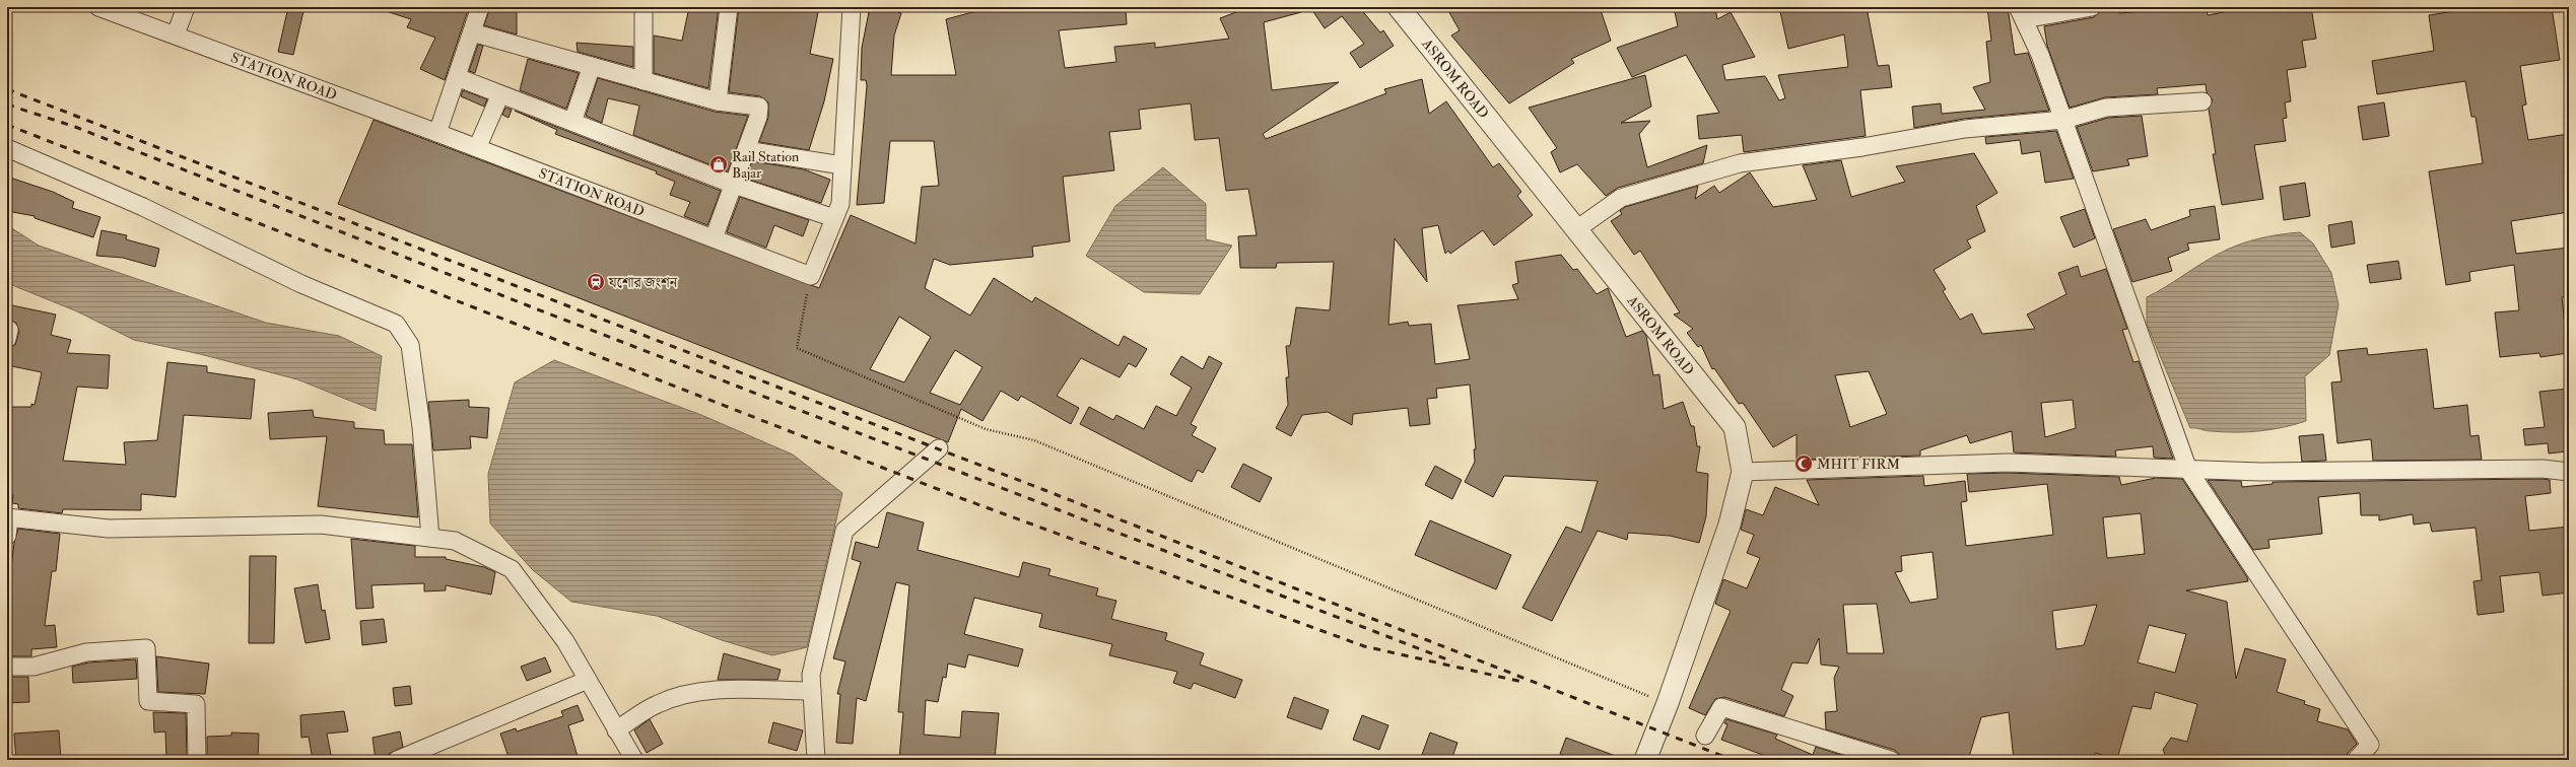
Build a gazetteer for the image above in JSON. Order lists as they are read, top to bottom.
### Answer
{
  "streets": {
    "street": ["STATION ROAD", "ASROM ROAD"]
  },
  "places": {
    "shop": ["Rail Station Bajar"],
    "station": ["যশোর জংশন"],
    "mosque": ["MHIT FIRM"]
  }
}
